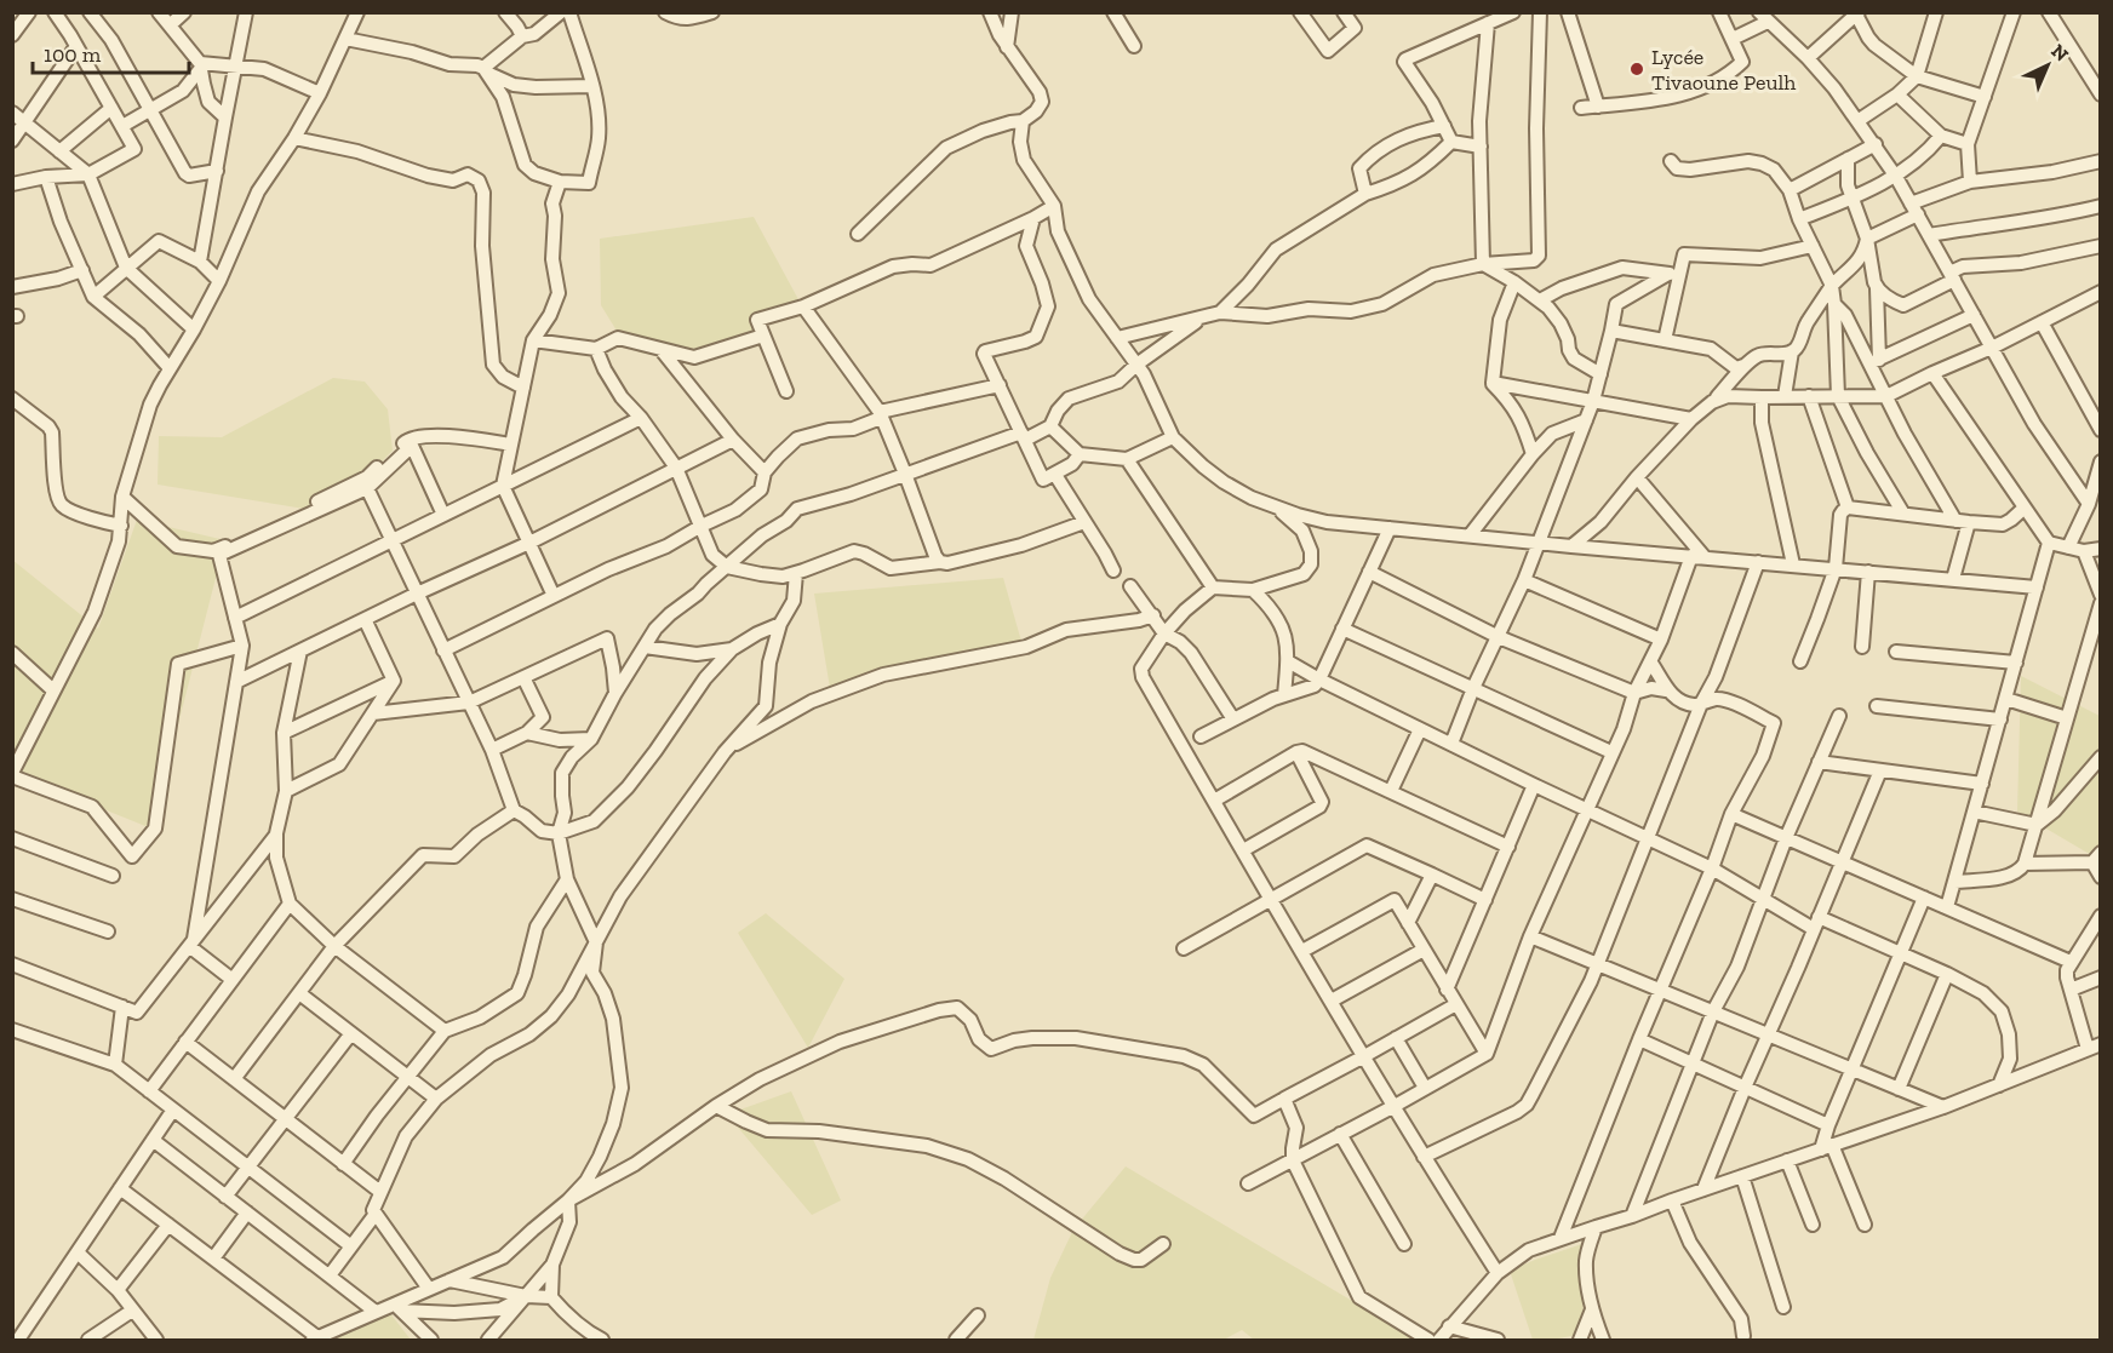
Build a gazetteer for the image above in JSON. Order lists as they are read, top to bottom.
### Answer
{
  "places": ["Lycée Tivaoune Peulh"],
  "scale_bar": "100 m",
  "north": "top right"
}
